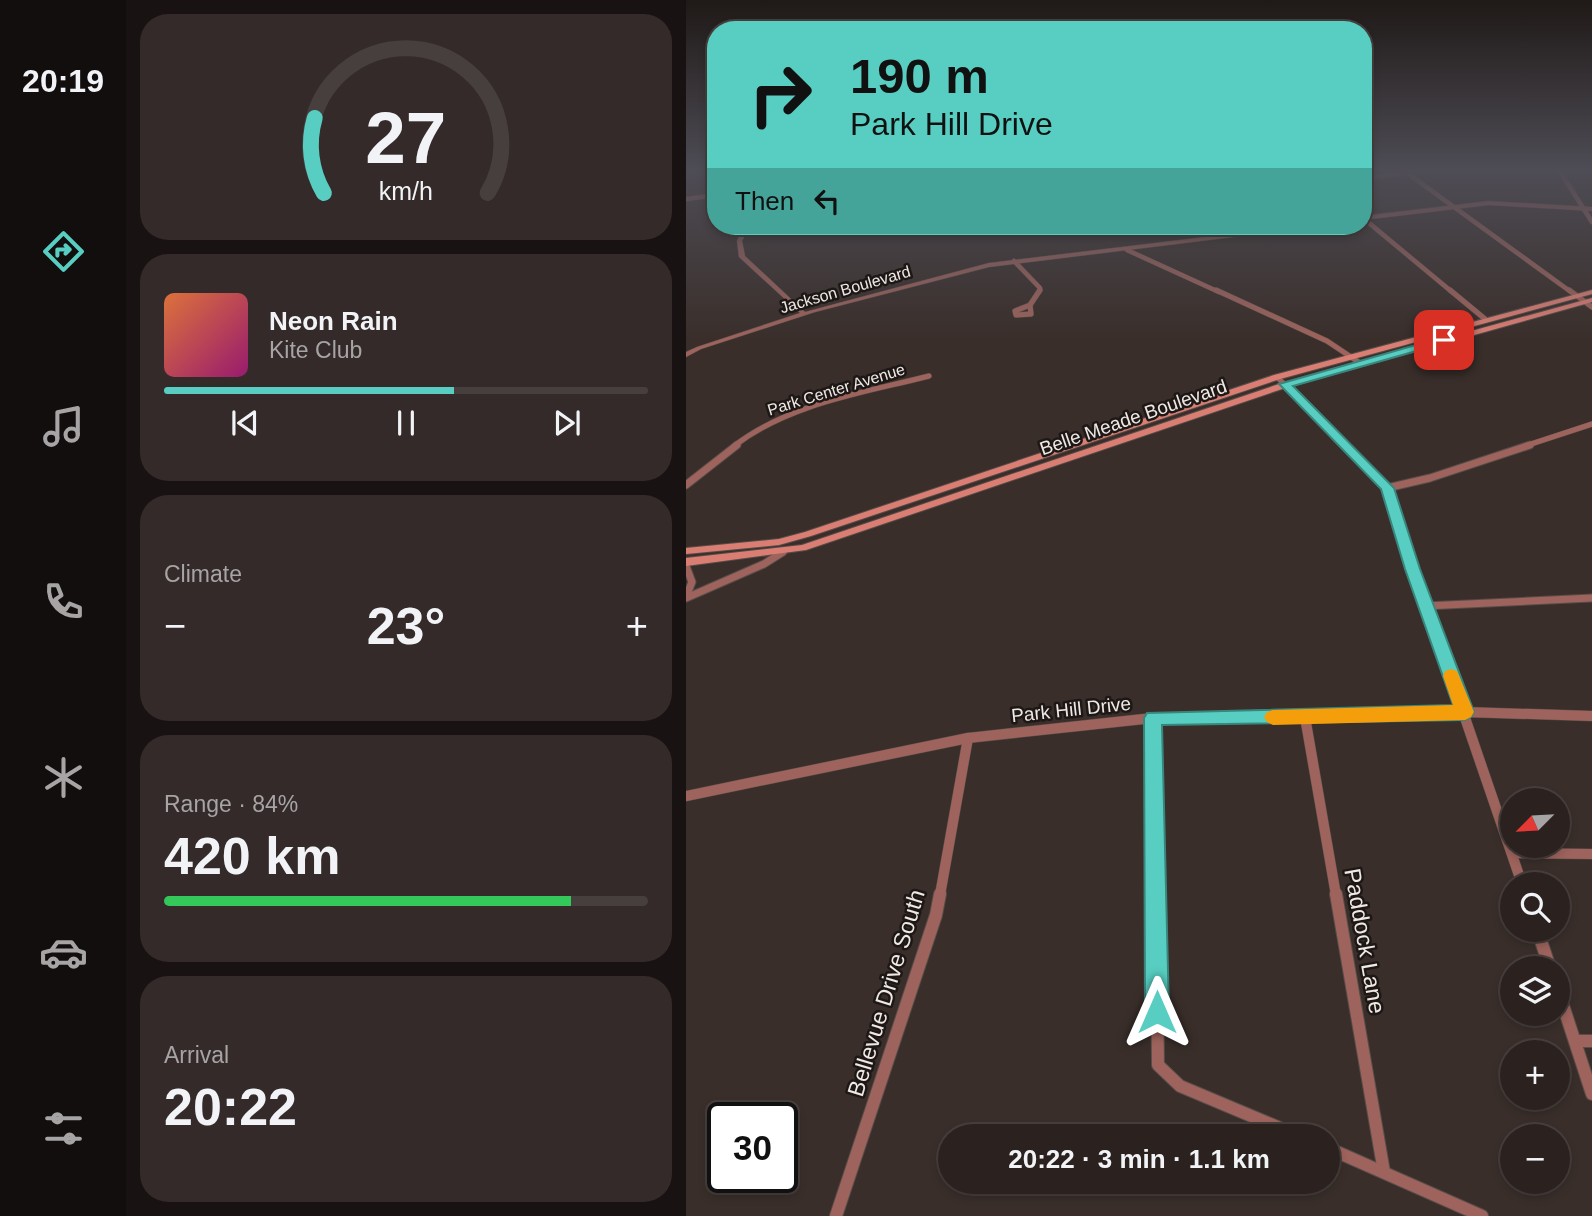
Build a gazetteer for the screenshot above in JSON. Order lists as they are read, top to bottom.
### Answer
{
  "streets": {
    "main road": ["Belle Meade Boulevard"],
    "street": [
      "Jackson Boulevard",
      "Park Center Avenue",
      "Park Hill Drive",
      "Paddock Lane",
      "Bellevue Drive South"
    ]
  },
  "crossings": [
    ["Park Hill Drive", "Paddock Lane"],
    ["Park Hill Drive", "Bellevue Drive South"]
  ],
  "north": "bottom left",
  "page": {
    "tabs": "20:19",
    "turn": ["190 m", "Park Hill Drive"],
    "then": "Then",
    "song": ["Neon Rain", "Kite Club"],
    "tile": [
      "Climate",
      ["Range · 84%", "420 km"],
      ["Arrival", "20:22"]
    ],
    "heat": ["−", "23°", "+"],
    "map_buttons": ["+", "−"],
    "limit": "30",
    "trip": "20:22 · 3 min · 1.1 km",
    "gauge": ["27", "km/h"]
  }
}
